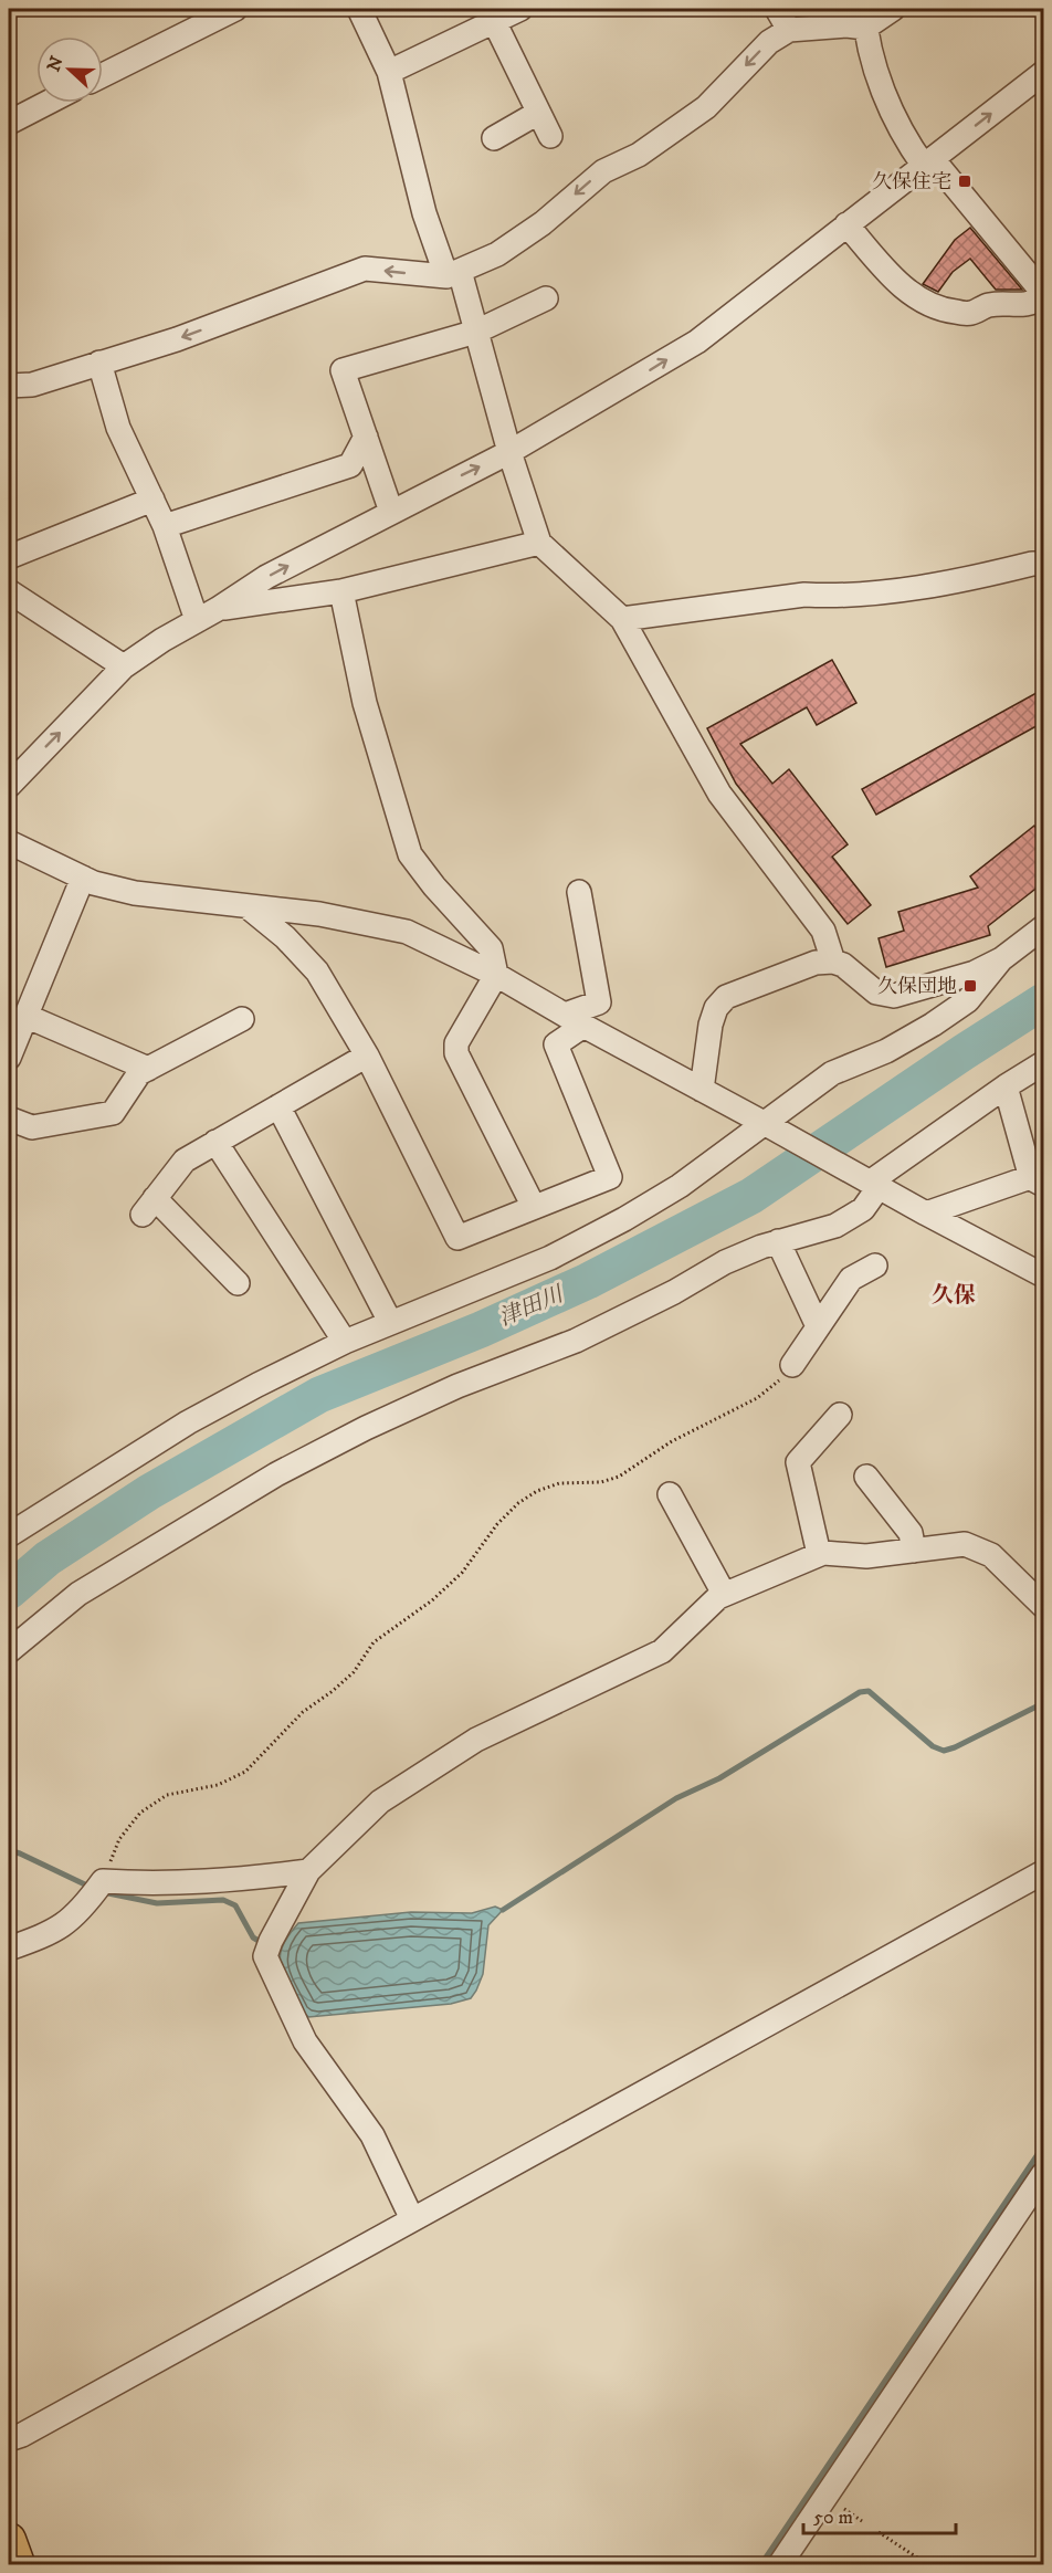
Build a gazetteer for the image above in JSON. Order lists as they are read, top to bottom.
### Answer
{
  "districts": ["久保"],
  "water": ["津田川"],
  "places": {
    "transit": ["久保住宅", "久保団地"]
  },
  "scale_bar": "50 m",
  "north": "left"
}
